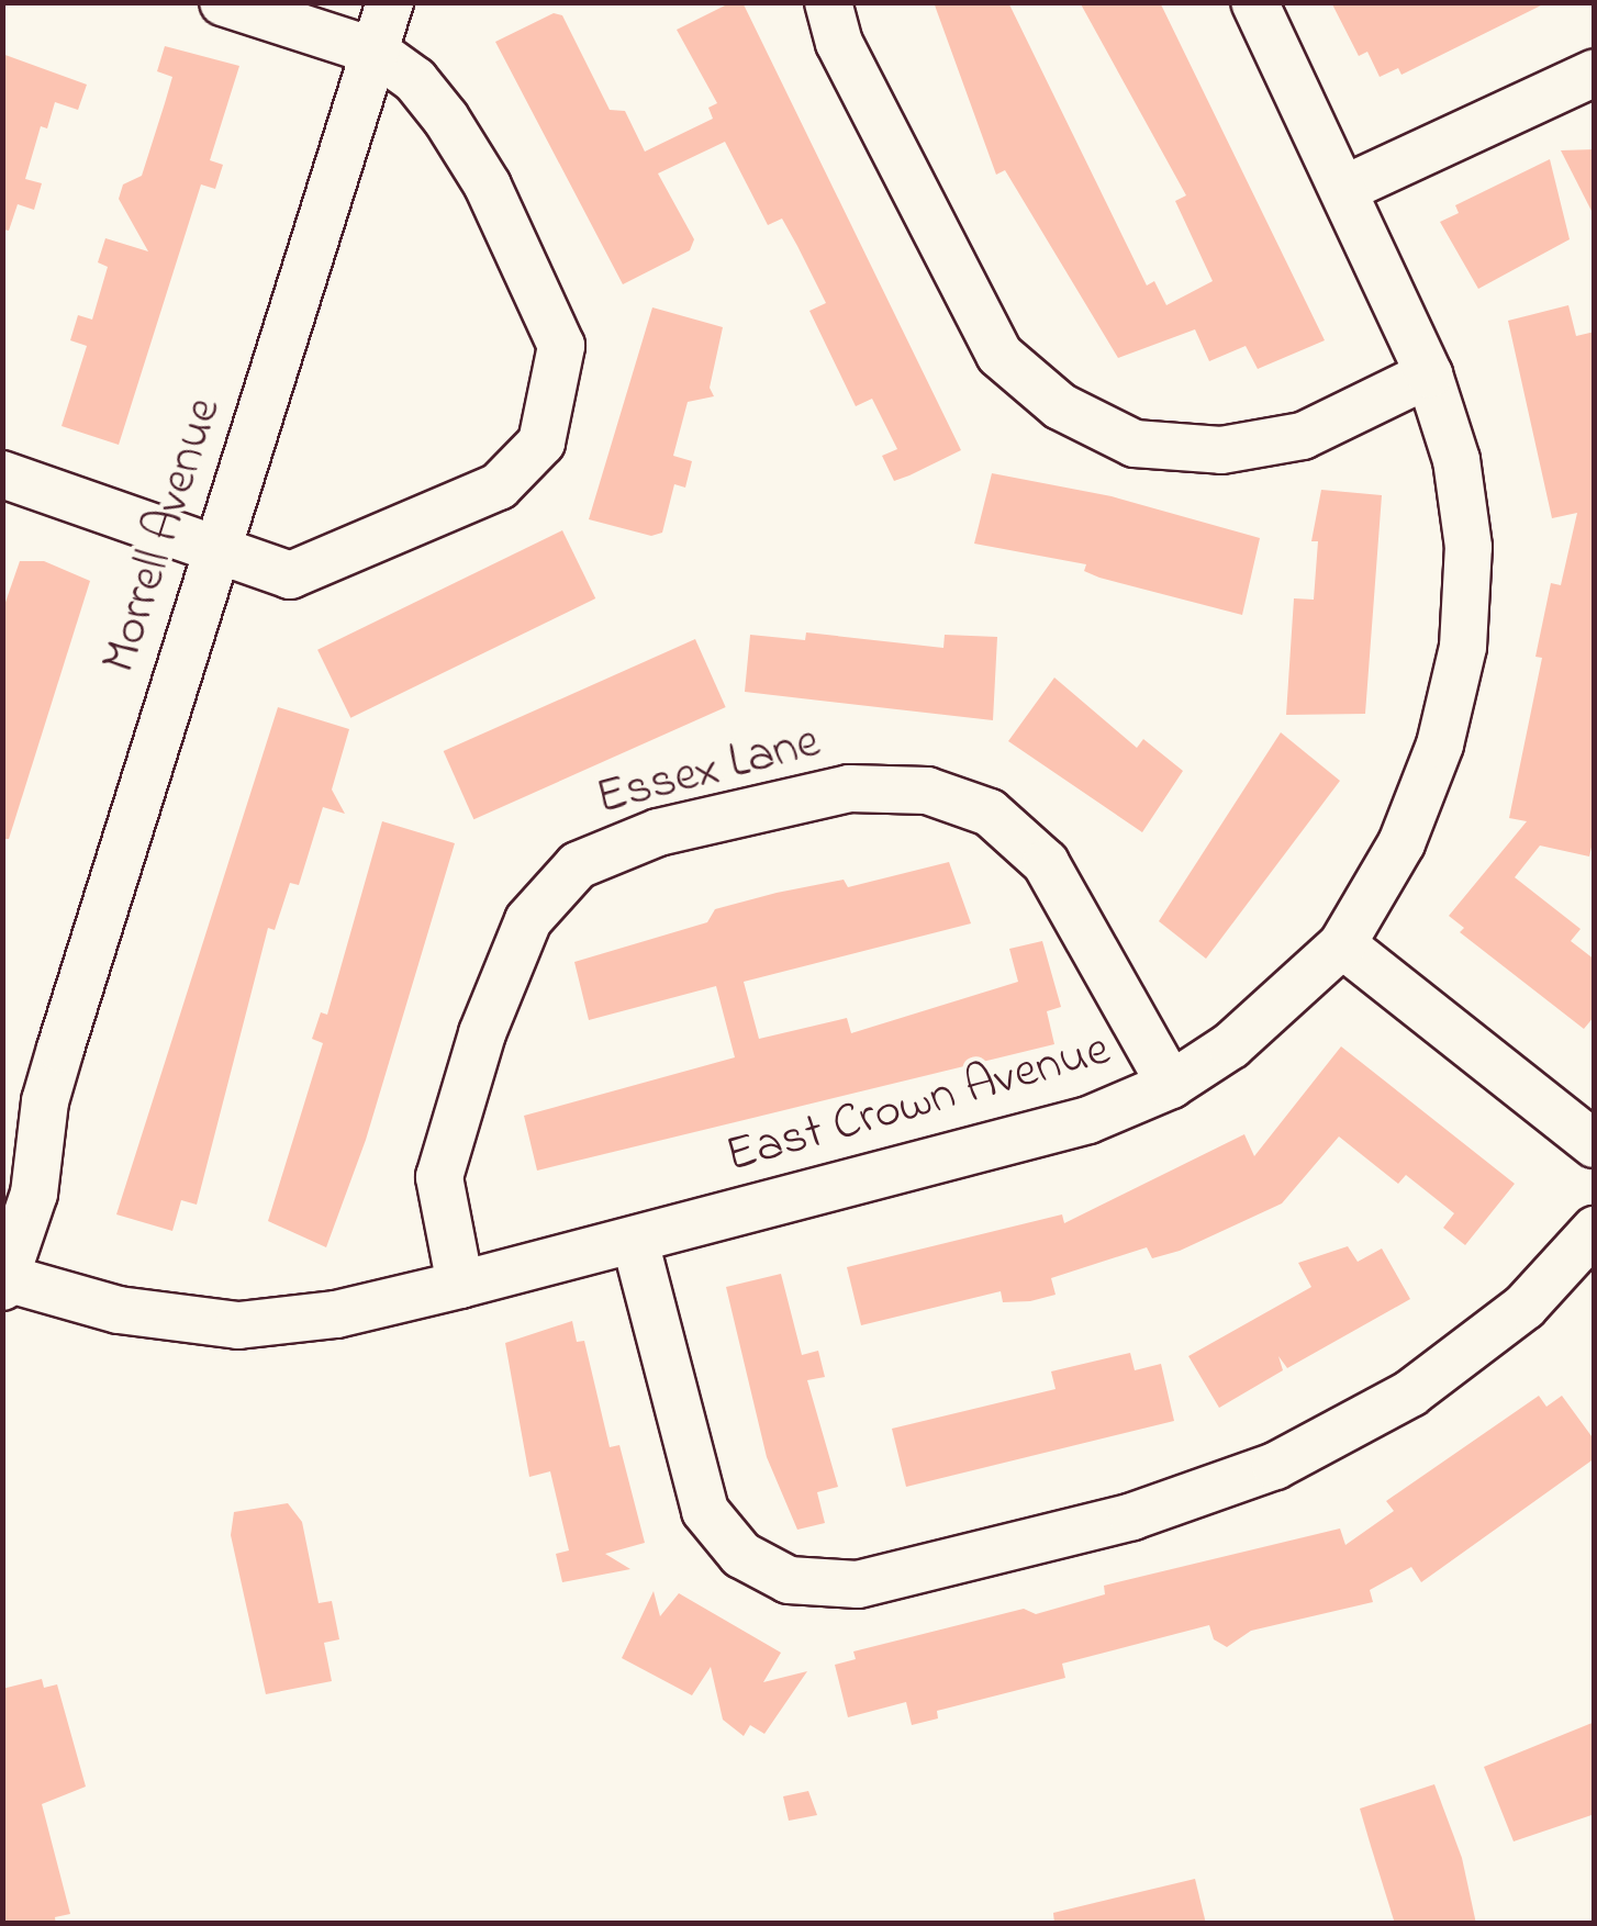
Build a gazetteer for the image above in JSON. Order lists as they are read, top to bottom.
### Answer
{
  "streets": {
    "street": ["Morrell Avenue", "Essex Lane", "East Crown Avenue"]
  },
  "crossings": [
    ["Morrell Avenue", "East Crown Avenue"],
    ["Essex Lane", "East Crown Avenue"]
  ]
}
